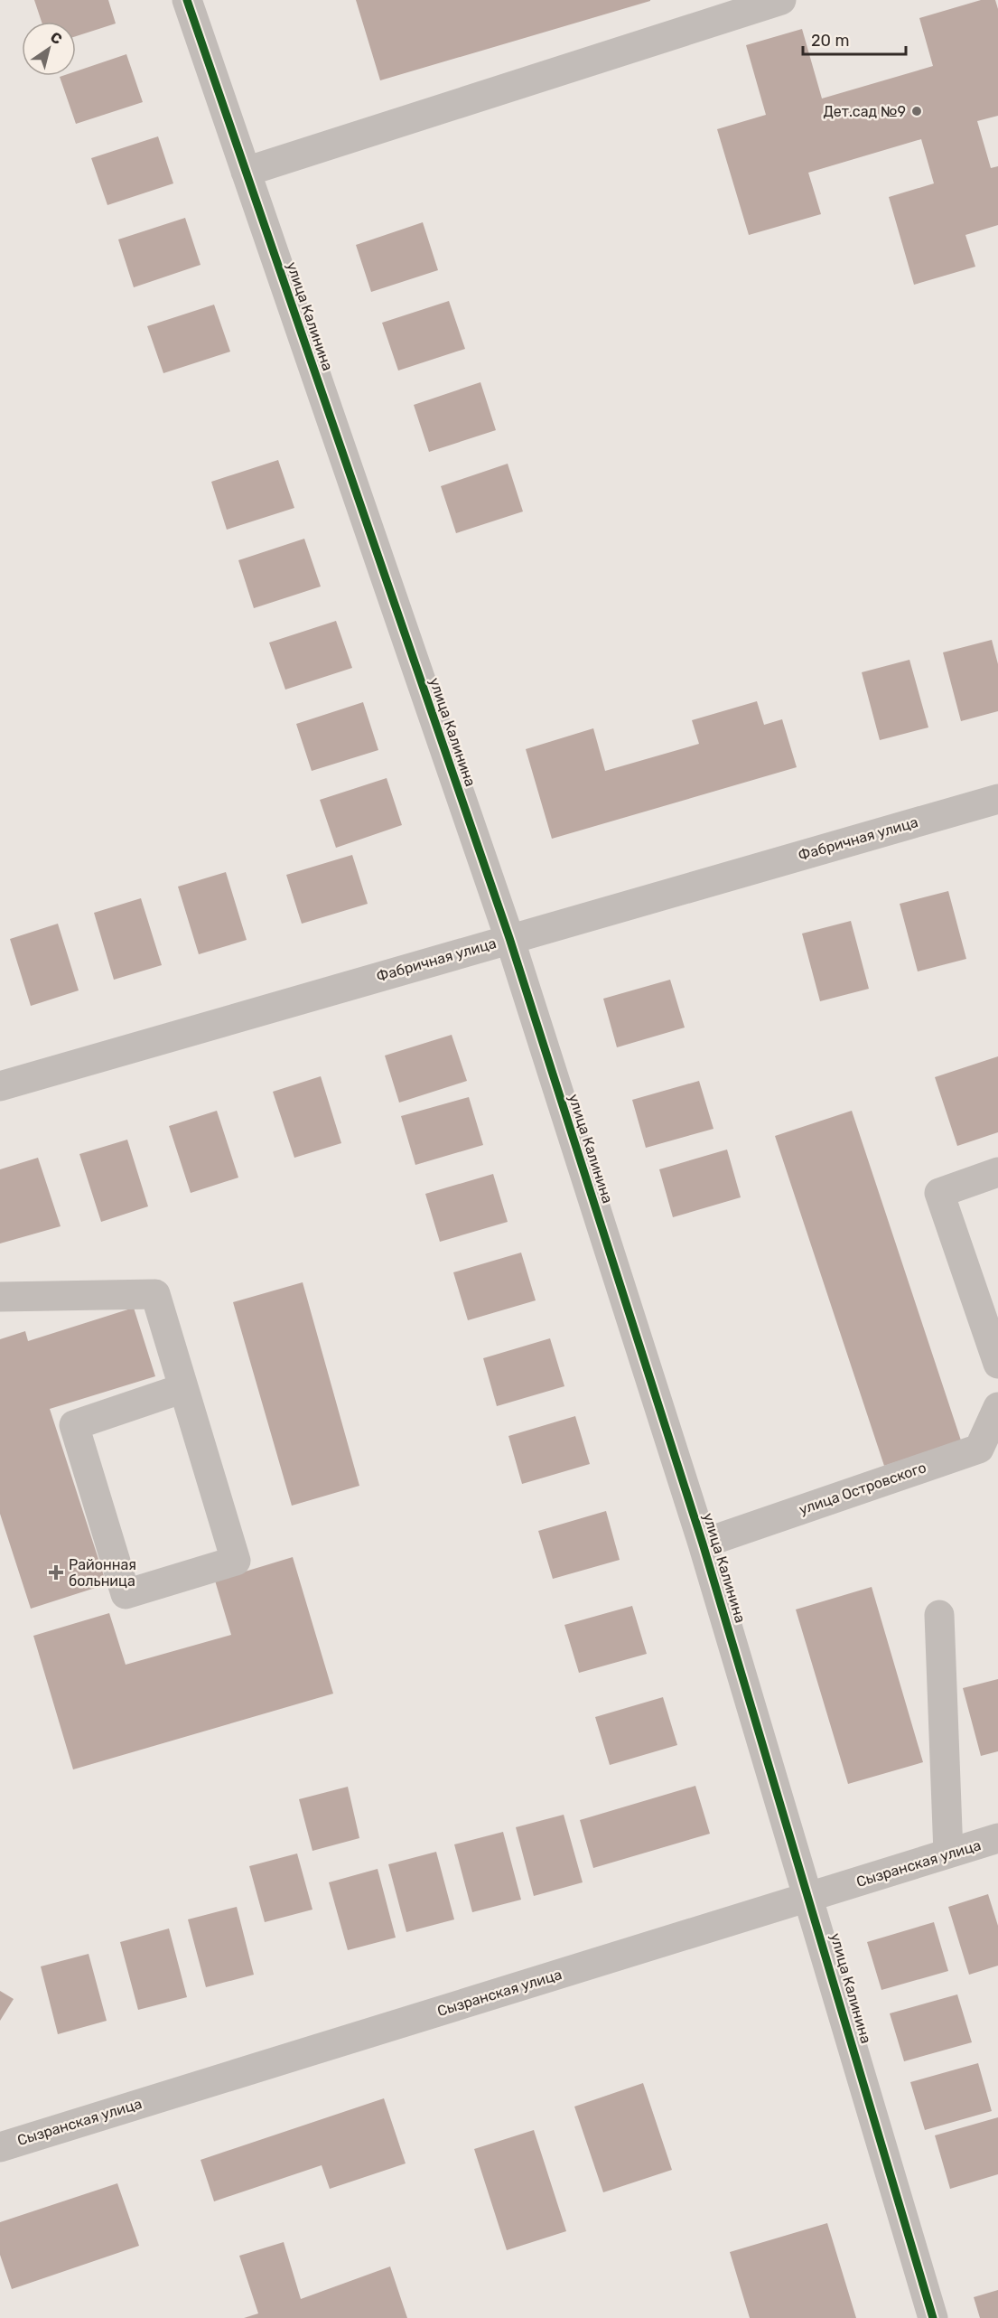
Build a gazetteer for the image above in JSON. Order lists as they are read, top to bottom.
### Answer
{
  "streets": {
    "street": [
      "улица Калинина",
      "Фабричная улица",
      "улица Островского",
      "Сызранская улица"
    ]
  },
  "crossings": [
    ["улица Калинина", "Фабричная улица"],
    ["улица Калинина", "улица Островского"],
    ["улица Калинина", "Сызранская улица"]
  ],
  "places": {
    "other": ["Дет.сад №9"],
    "health": ["Районная больница"]
  },
  "scale_bar": "20 m",
  "north": "top right"
}
